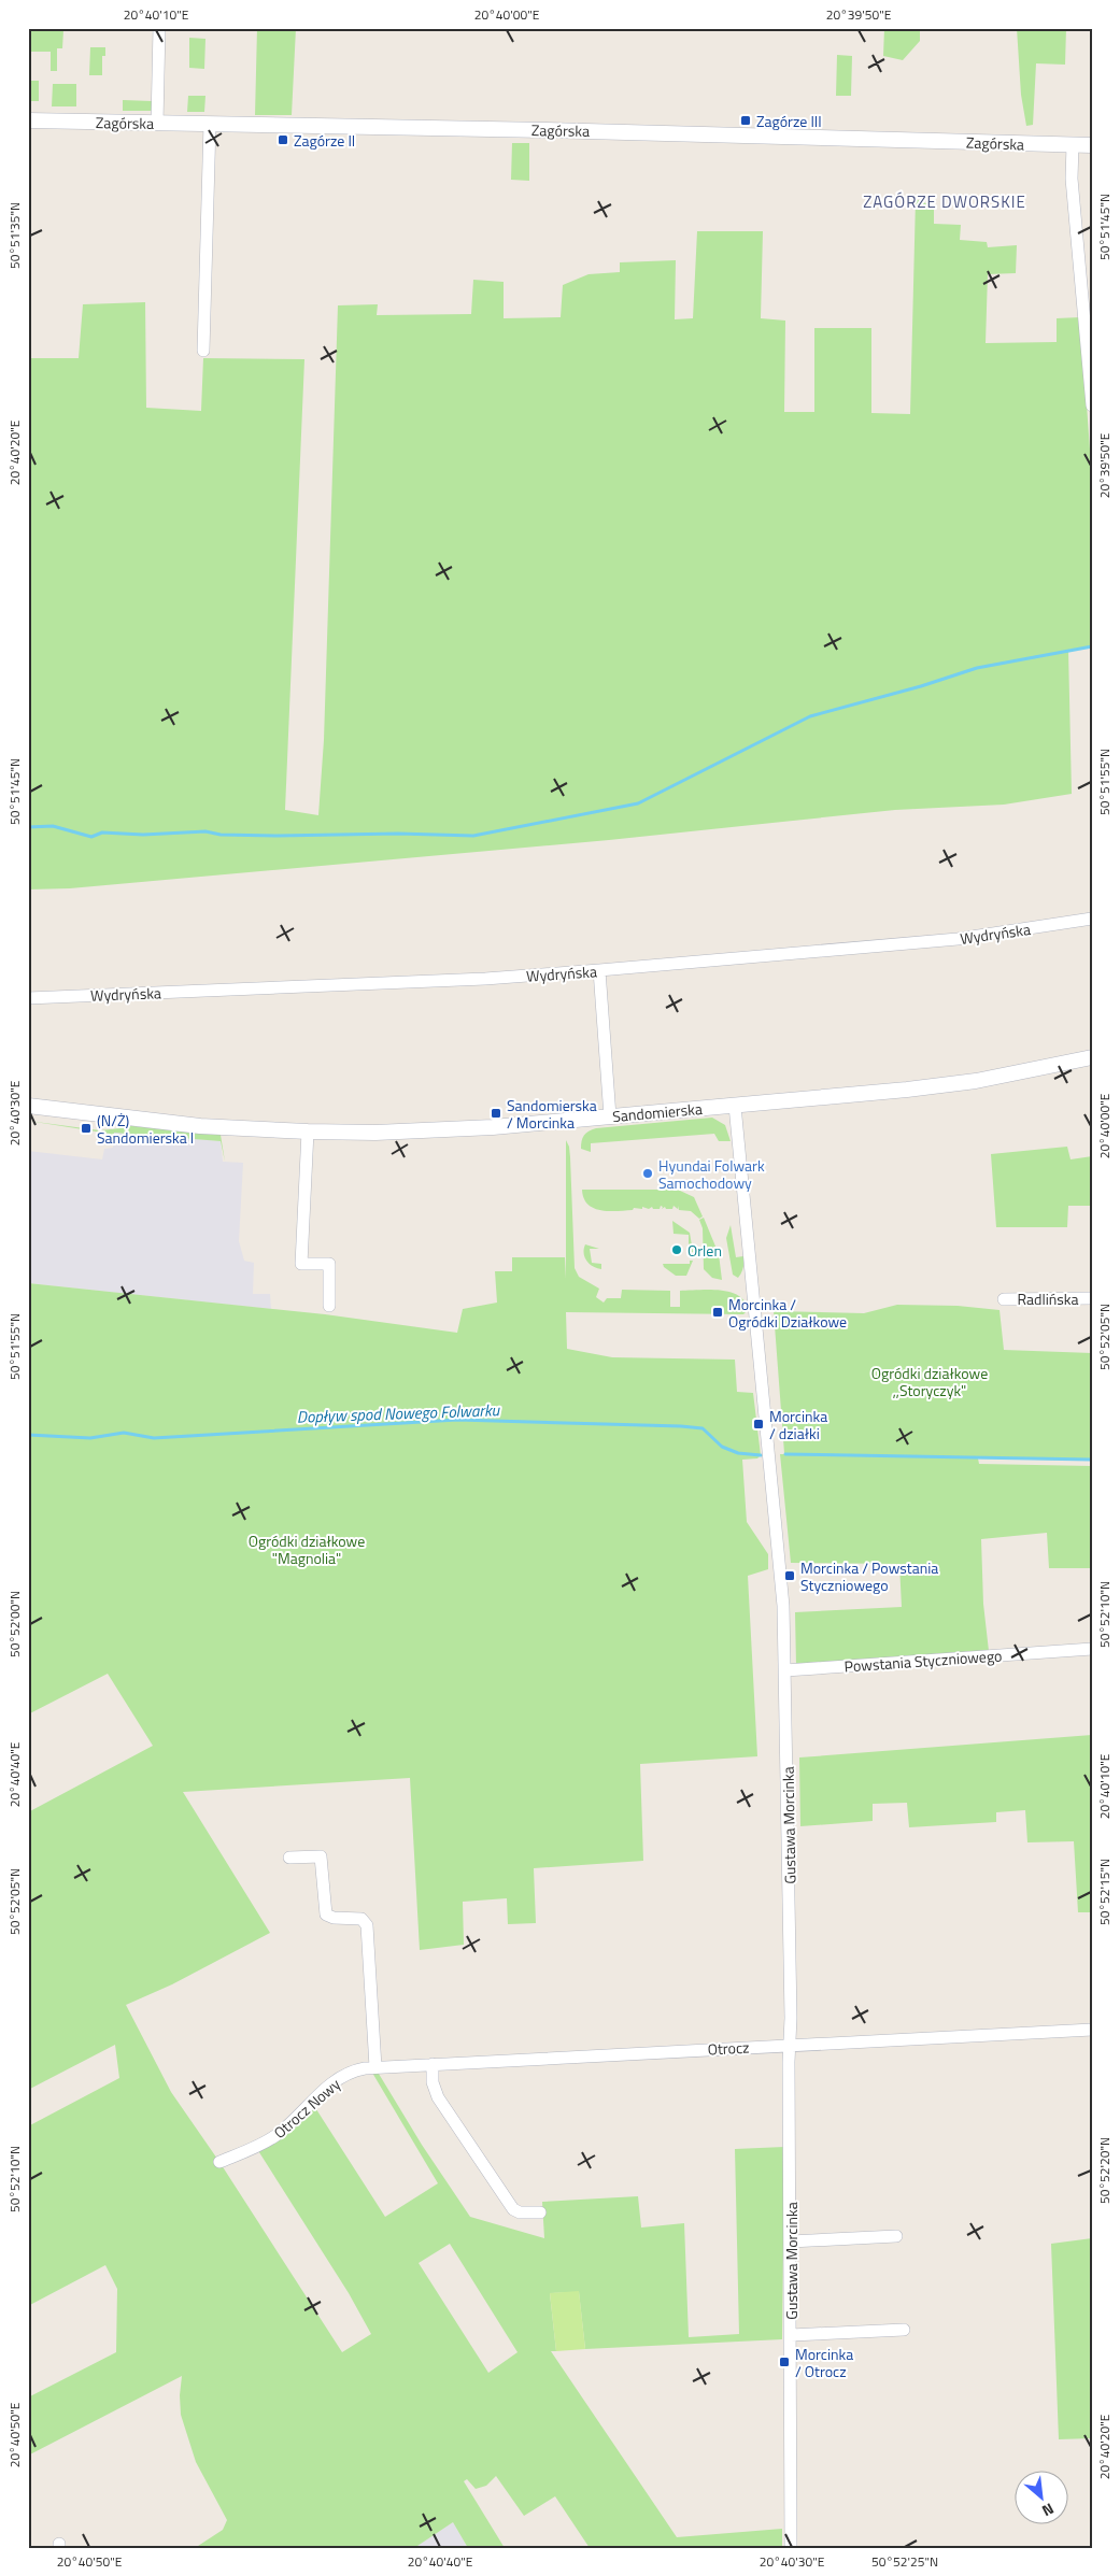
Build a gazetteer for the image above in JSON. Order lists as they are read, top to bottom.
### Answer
{
  "streets": {
    "street": [
      "Zagórska",
      "Wydryńska",
      "Sandomierska",
      "Radlińska",
      "Powstania Styczniowego",
      "Gustawa Morcinka",
      "Otrocz",
      "Otrocz Nowy"
    ]
  },
  "crossings": [
    ["Sandomierska", "Gustawa Morcinka"],
    ["Powstania Styczniowego", "Gustawa Morcinka"],
    ["Gustawa Morcinka", "Otrocz"],
    ["Otrocz", "Otrocz Nowy"]
  ],
  "districts": ["ZAGÓRZE DWORSKIE"],
  "water": ["Dopływ spod Nowego Folwarku"],
  "parks": ["Ogródki działkowe ,,Storyczyk\"", "Ogródki działkowe \"Magnolia\""],
  "places": {
    "transit": [
      "Zagórze III",
      "Zagórze II",
      "Sandomierska / Morcinka",
      "(N/Ż) Sandomierska I",
      "Morcinka / Ogródki Działkowe",
      "Morcinka / działki",
      "Morcinka / Powstania Styczniowego",
      "Morcinka / Otrocz"
    ],
    "other": ["Hyundai Folwark Samochodowy", "Orlen"]
  },
  "north": "bottom right",
  "coordinates": [
    "20°40'10\"E",
    "20°40'00\"E",
    "20°39'50\"E",
    "50°51'45\"N",
    "50°51'35\"N",
    "20°40'20\"E",
    "50°51'55\"N",
    "20°40'30\"E",
    "50°52'05\"N",
    "50°52'10\"N",
    "50°52'00\"N",
    "20°40'40\"E",
    "50°52'15\"N",
    "50°52'20\"N",
    "20°40'50\"E",
    "50°52'25\"N"
  ]
}
